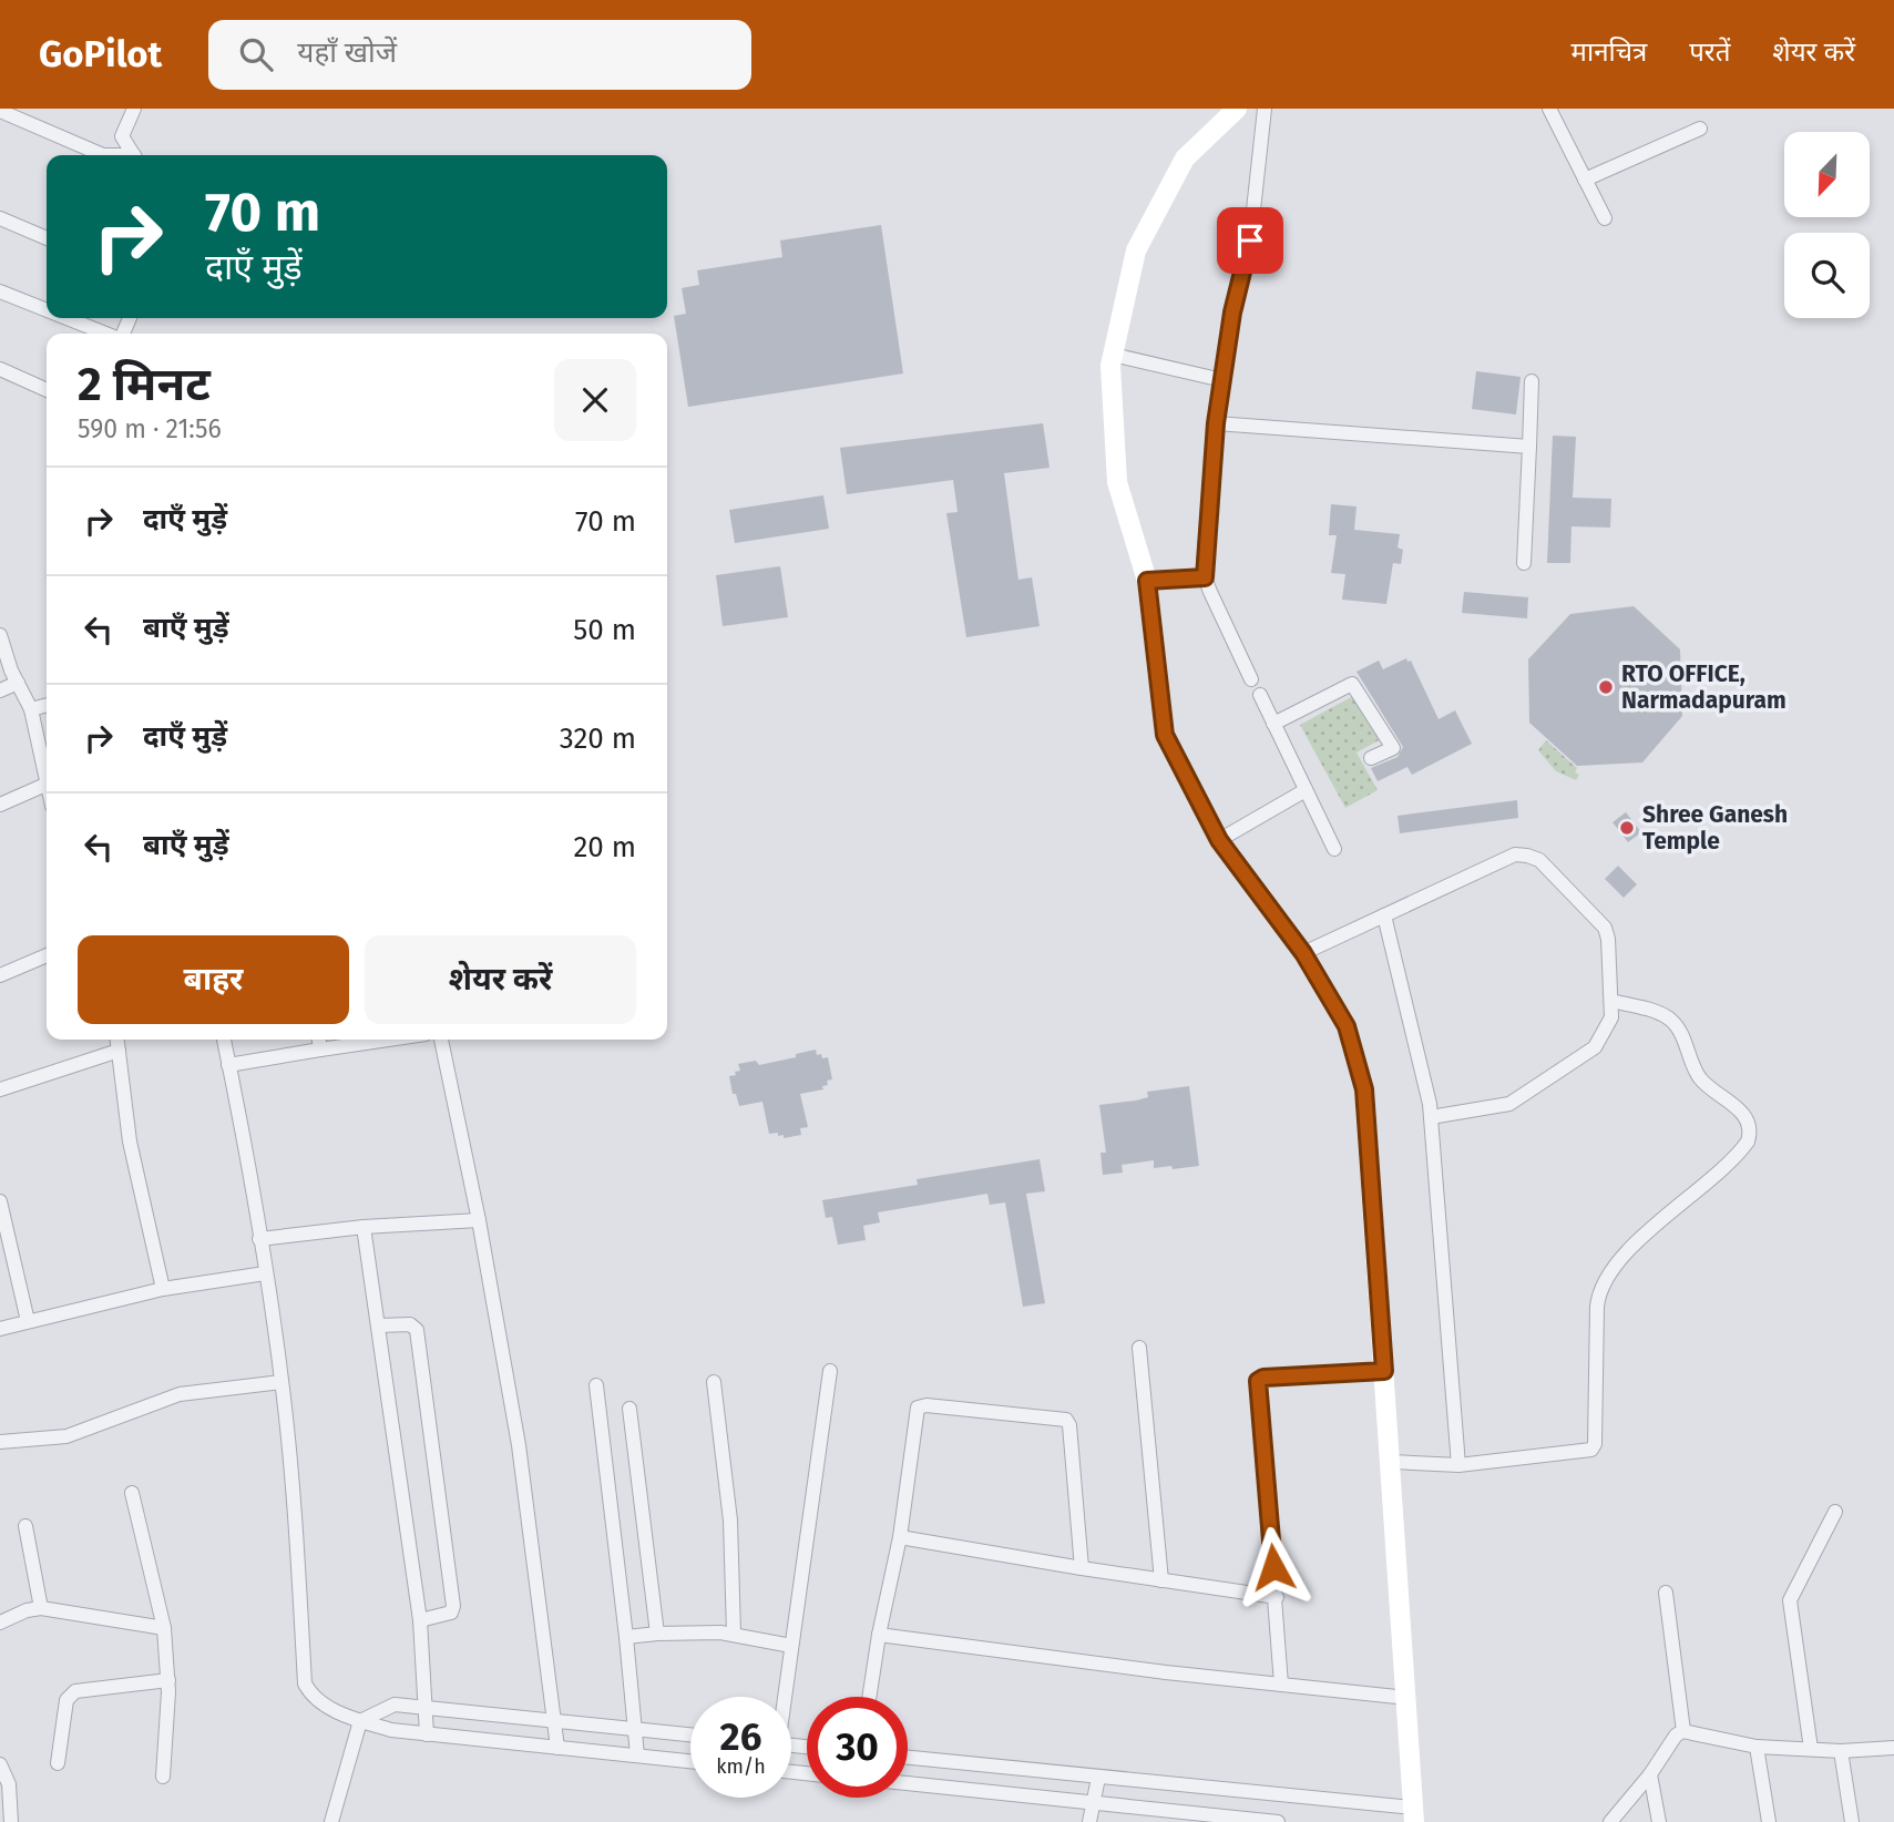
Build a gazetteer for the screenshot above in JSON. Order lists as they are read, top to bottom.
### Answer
{
  "places": ["RTO OFFICE, Narmadapuram", "Shree Ganesh Temple"],
  "north": "bottom left",
  "page": {
    "header": "GoPilot",
    "search": "यहाँ खोजें",
    "nav": ["मानचित्र", "परतें", "शेयर करें"],
    "turn": ["70 m", "दाएँ मुड़ें"],
    "heading": ["2 मिनट", "590 m · 21:56"],
    "list": [
      {
        "name": "दाएँ मुड़ें",
        "value": "70 m"
      },
      {
        "name": "बाएँ मुड़ें",
        "value": "50 m"
      },
      {
        "name": "दाएँ मुड़ें",
        "value": "320 m"
      },
      {
        "name": "बाएँ मुड़ें",
        "value": "20 m"
      }
    ],
    "buttons": ["बाहर", "शेयर करें"],
    "speed": "26 km/h",
    "limit": "30"
  }
}
